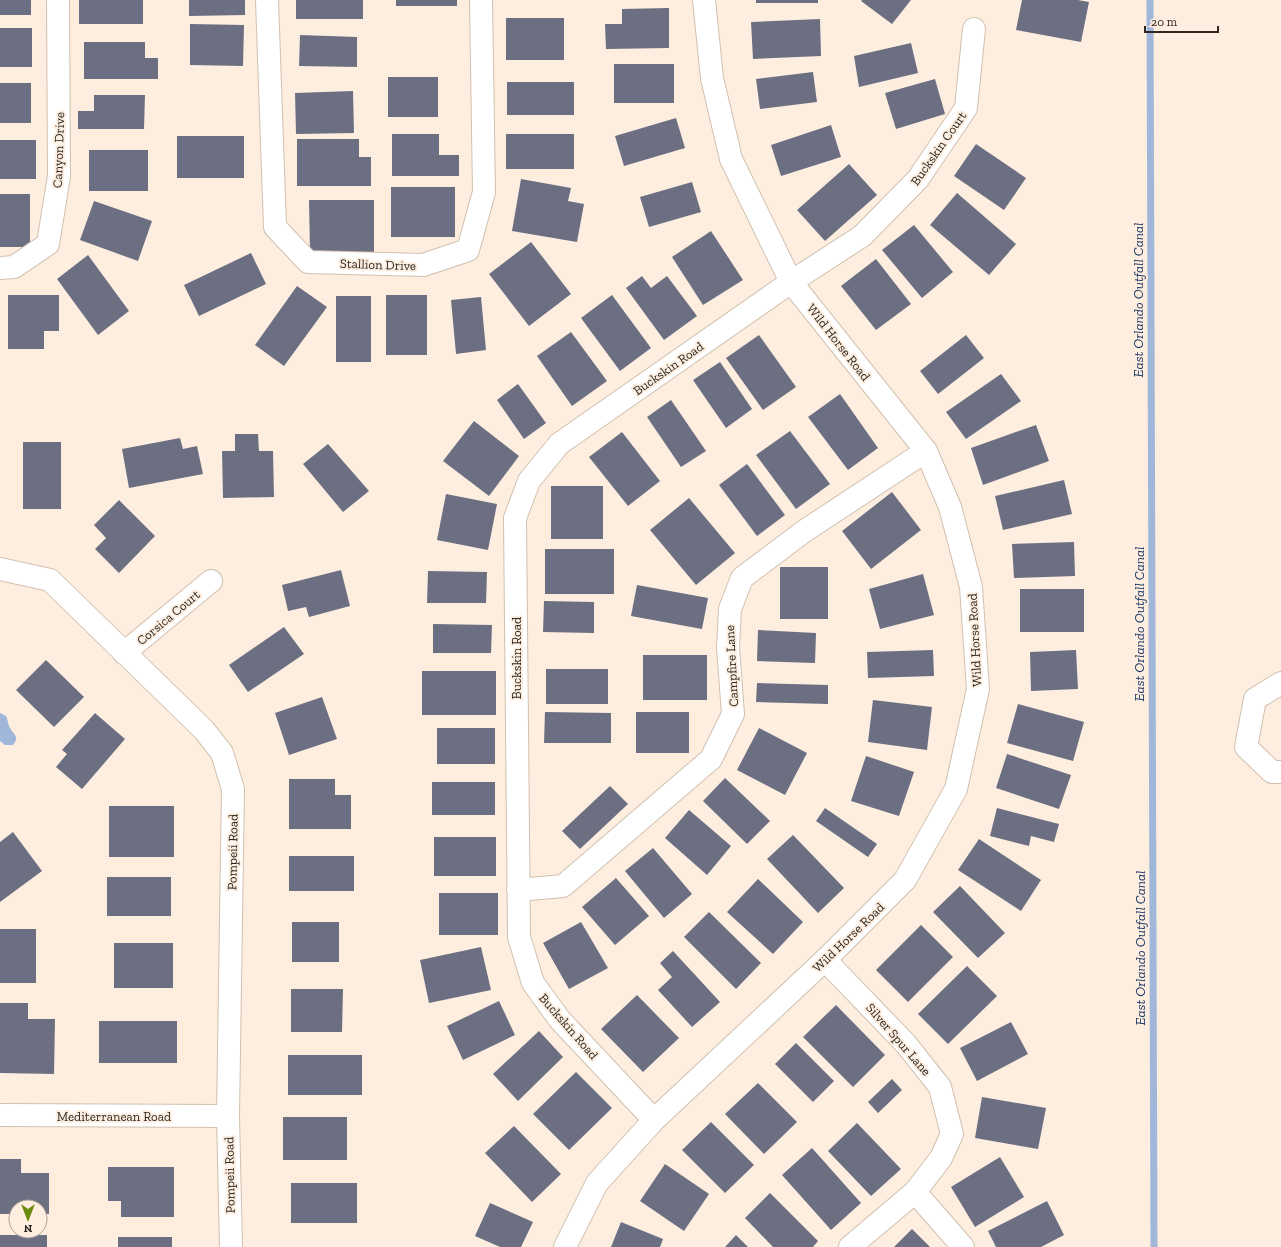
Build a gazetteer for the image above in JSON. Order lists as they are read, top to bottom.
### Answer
{
  "streets": {
    "street": [
      "Buckskin Court",
      "Canyon Drive",
      "Stallion Drive",
      "Wild Horse Road",
      "Buckskin Road",
      "Corsica Court",
      "Campfire Lane",
      "Pompeii Road",
      "Silver Spur Lane",
      "Mediterranean Road"
    ]
  },
  "crossings": [
    ["Buckskin Court", "Wild Horse Road"],
    ["Buckskin Court", "Buckskin Road"],
    ["Wild Horse Road", "Buckskin Road"],
    ["Wild Horse Road", "Campfire Lane"],
    ["Wild Horse Road", "Silver Spur Lane"],
    ["Buckskin Road", "Campfire Lane"],
    ["Corsica Court", "Pompeii Road"],
    ["Pompeii Road", "Mediterranean Road"]
  ],
  "water": ["East Orlando Outfall Canal"],
  "scale_bar": "20 m",
  "north": "bottom"
}
